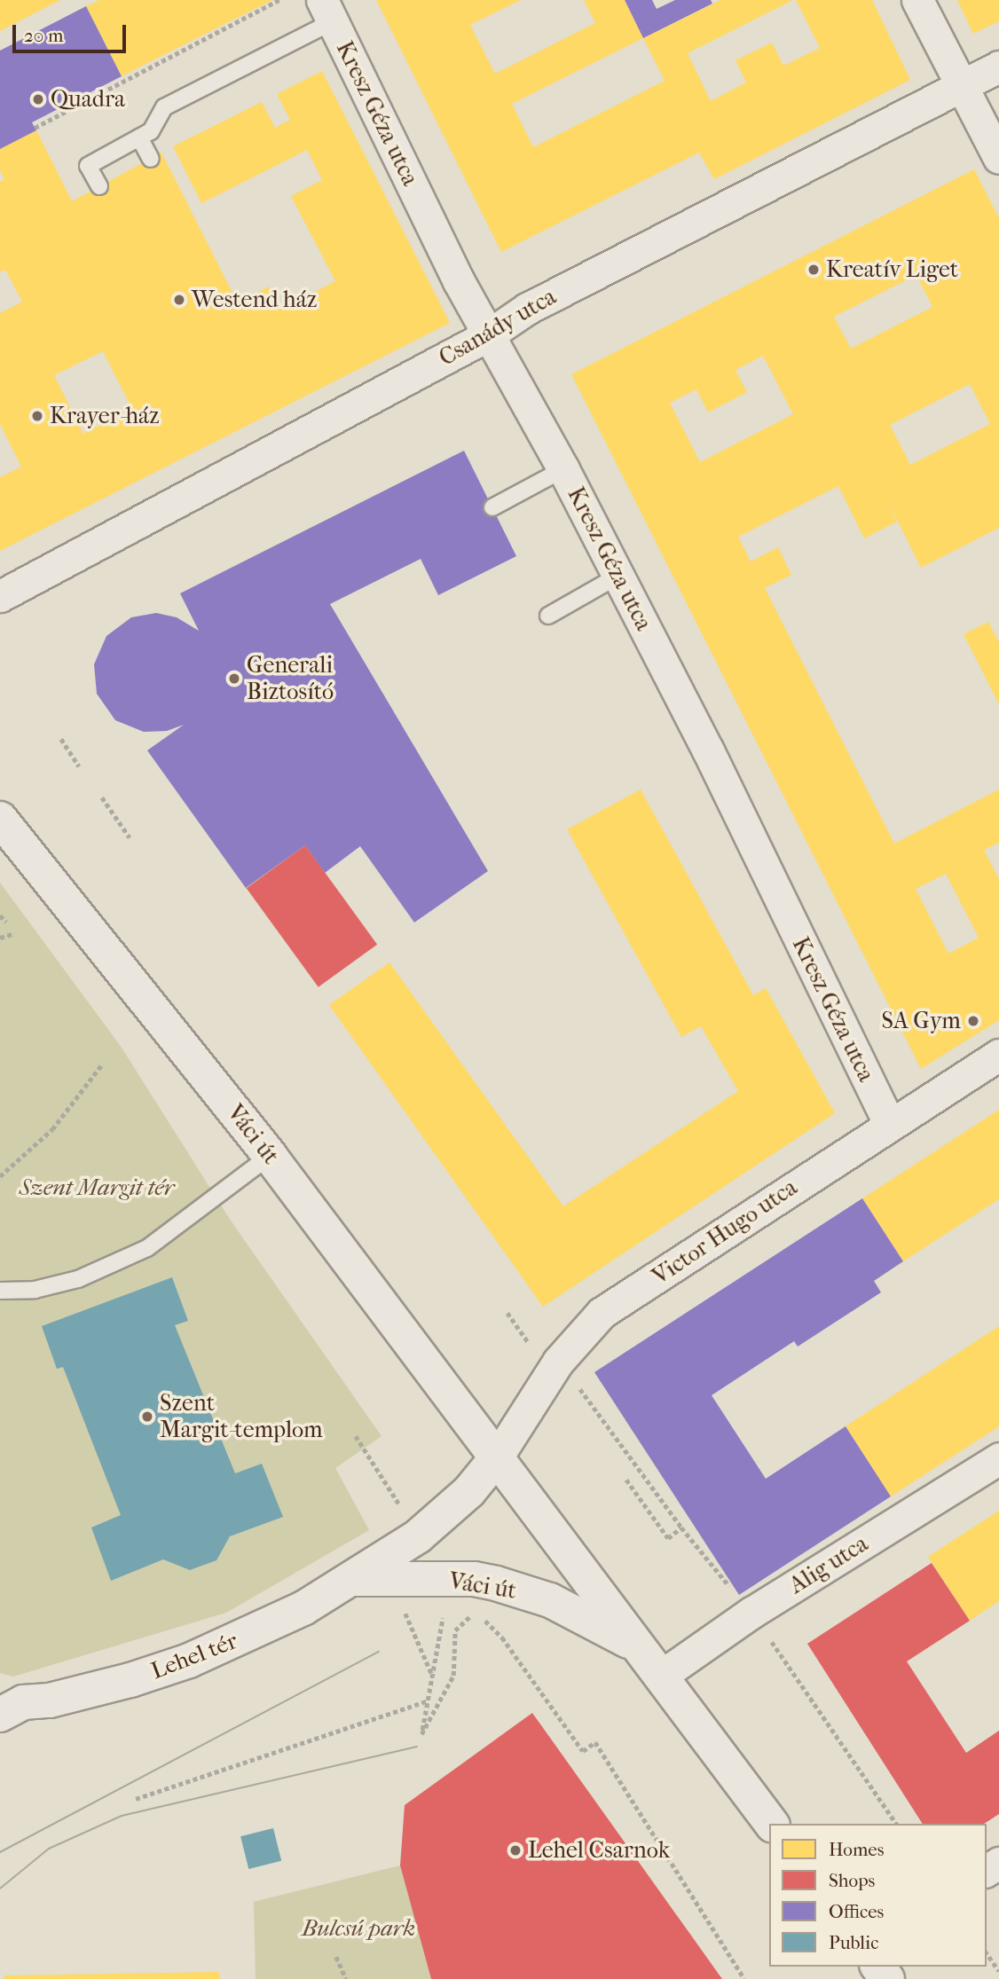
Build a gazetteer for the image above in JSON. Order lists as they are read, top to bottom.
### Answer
{
  "streets": {
    "main road": ["Váci út", "Lehel tér"],
    "street": [
      "Kresz Géza utca",
      "Csanády utca",
      "Victor Hugo utca",
      "Alig utca"
    ]
  },
  "crossings": [
    ["Kresz Géza utca", "Csanády utca"],
    ["Kresz Géza utca", "Victor Hugo utca"],
    ["Váci út", "Victor Hugo utca"],
    ["Váci út", "Alig utca"],
    ["Váci út", "Lehel tér"]
  ],
  "parks": ["Szent Margit tér", "Bulcsú park"],
  "places": [
    "Quadra",
    "Kreatív Liget",
    "Westend ház",
    "Krayer-ház",
    "Generali Biztosító",
    "SA Gym",
    "Szent Margit-templom",
    "Lehel Csarnok"
  ],
  "legend": [
    "Homes",
    "Shops",
    "Offices",
    "Public"
  ],
  "scale_bar": "20 m"
}
